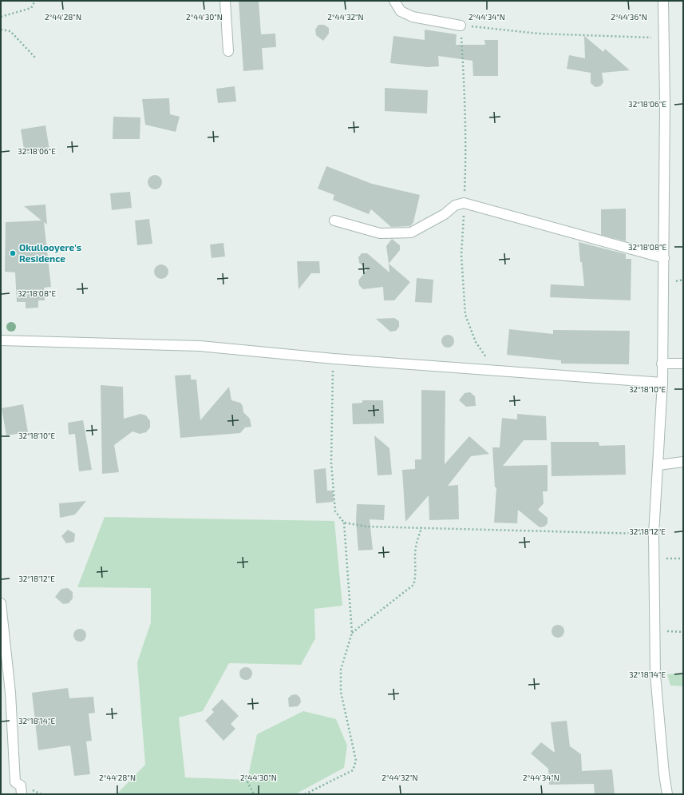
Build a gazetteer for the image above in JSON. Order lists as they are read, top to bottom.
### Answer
{
  "places": ["Okullooyere's Residence"],
  "coordinates": [
    "2°44'28\"N",
    "2°44'30\"N",
    "2°44'32\"N",
    "2°44'34\"N",
    "2°44'36\"N",
    "32°18'06\"E",
    "32°18'08\"E",
    "32°18'10\"E",
    "32°18'12\"E",
    "32°18'14\"E"
  ]
}
